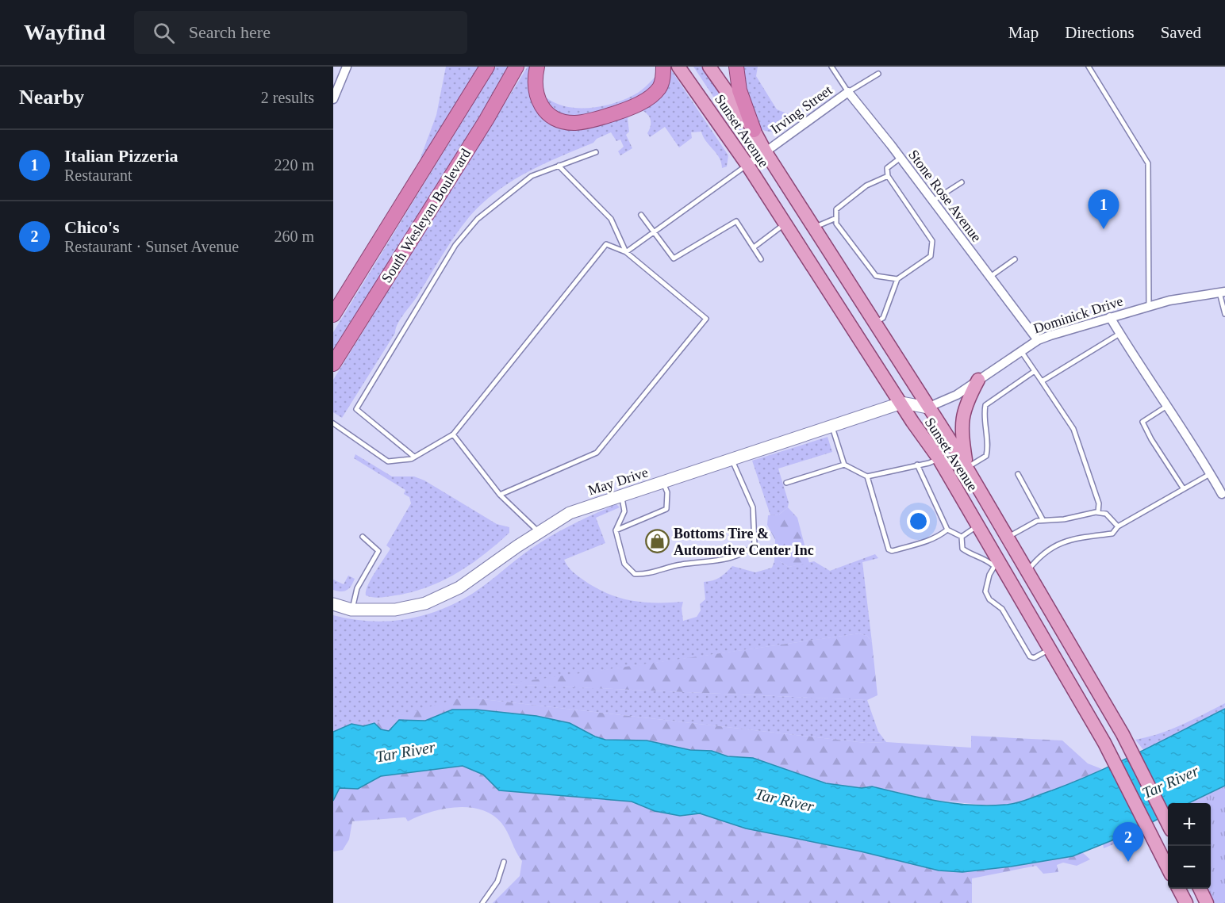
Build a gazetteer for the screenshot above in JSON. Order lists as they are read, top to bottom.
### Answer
{
  "streets": {
    "highway": ["South Wesleyan Boulevard"],
    "main road": ["Sunset Avenue", "May Drive"],
    "street": ["Irving Street", "Stone Rose Avenue", "Dominick Drive"]
  },
  "crossings": [
    ["Irving Street", "Sunset Avenue"],
    ["Irving Street", "Stone Rose Avenue"],
    ["Sunset Avenue", "Dominick Drive"],
    ["Sunset Avenue", "May Drive"],
    ["Stone Rose Avenue", "Dominick Drive"],
    ["Dominick Drive", "May Drive"]
  ],
  "water": ["Tar River"],
  "places": {
    "shop": ["Bottoms Tire & Automotive Center Inc"]
  },
  "page": {
    "header": "Wayfind",
    "search": "Search here",
    "nav": ["Map", "Directions", "Saved"],
    "heading": ["Nearby", "2 results"],
    "list": [
      {
        "mark": "1",
        "name": "Italian Pizzeria",
        "note": "Restaurant",
        "value": "220 m"
      },
      {
        "mark": "2",
        "name": "Chico's",
        "note": "Restaurant · Sunset Avenue",
        "value": "260 m"
      }
    ],
    "pins": ["1", "2"],
    "map_buttons": ["+", "−"]
  }
}
